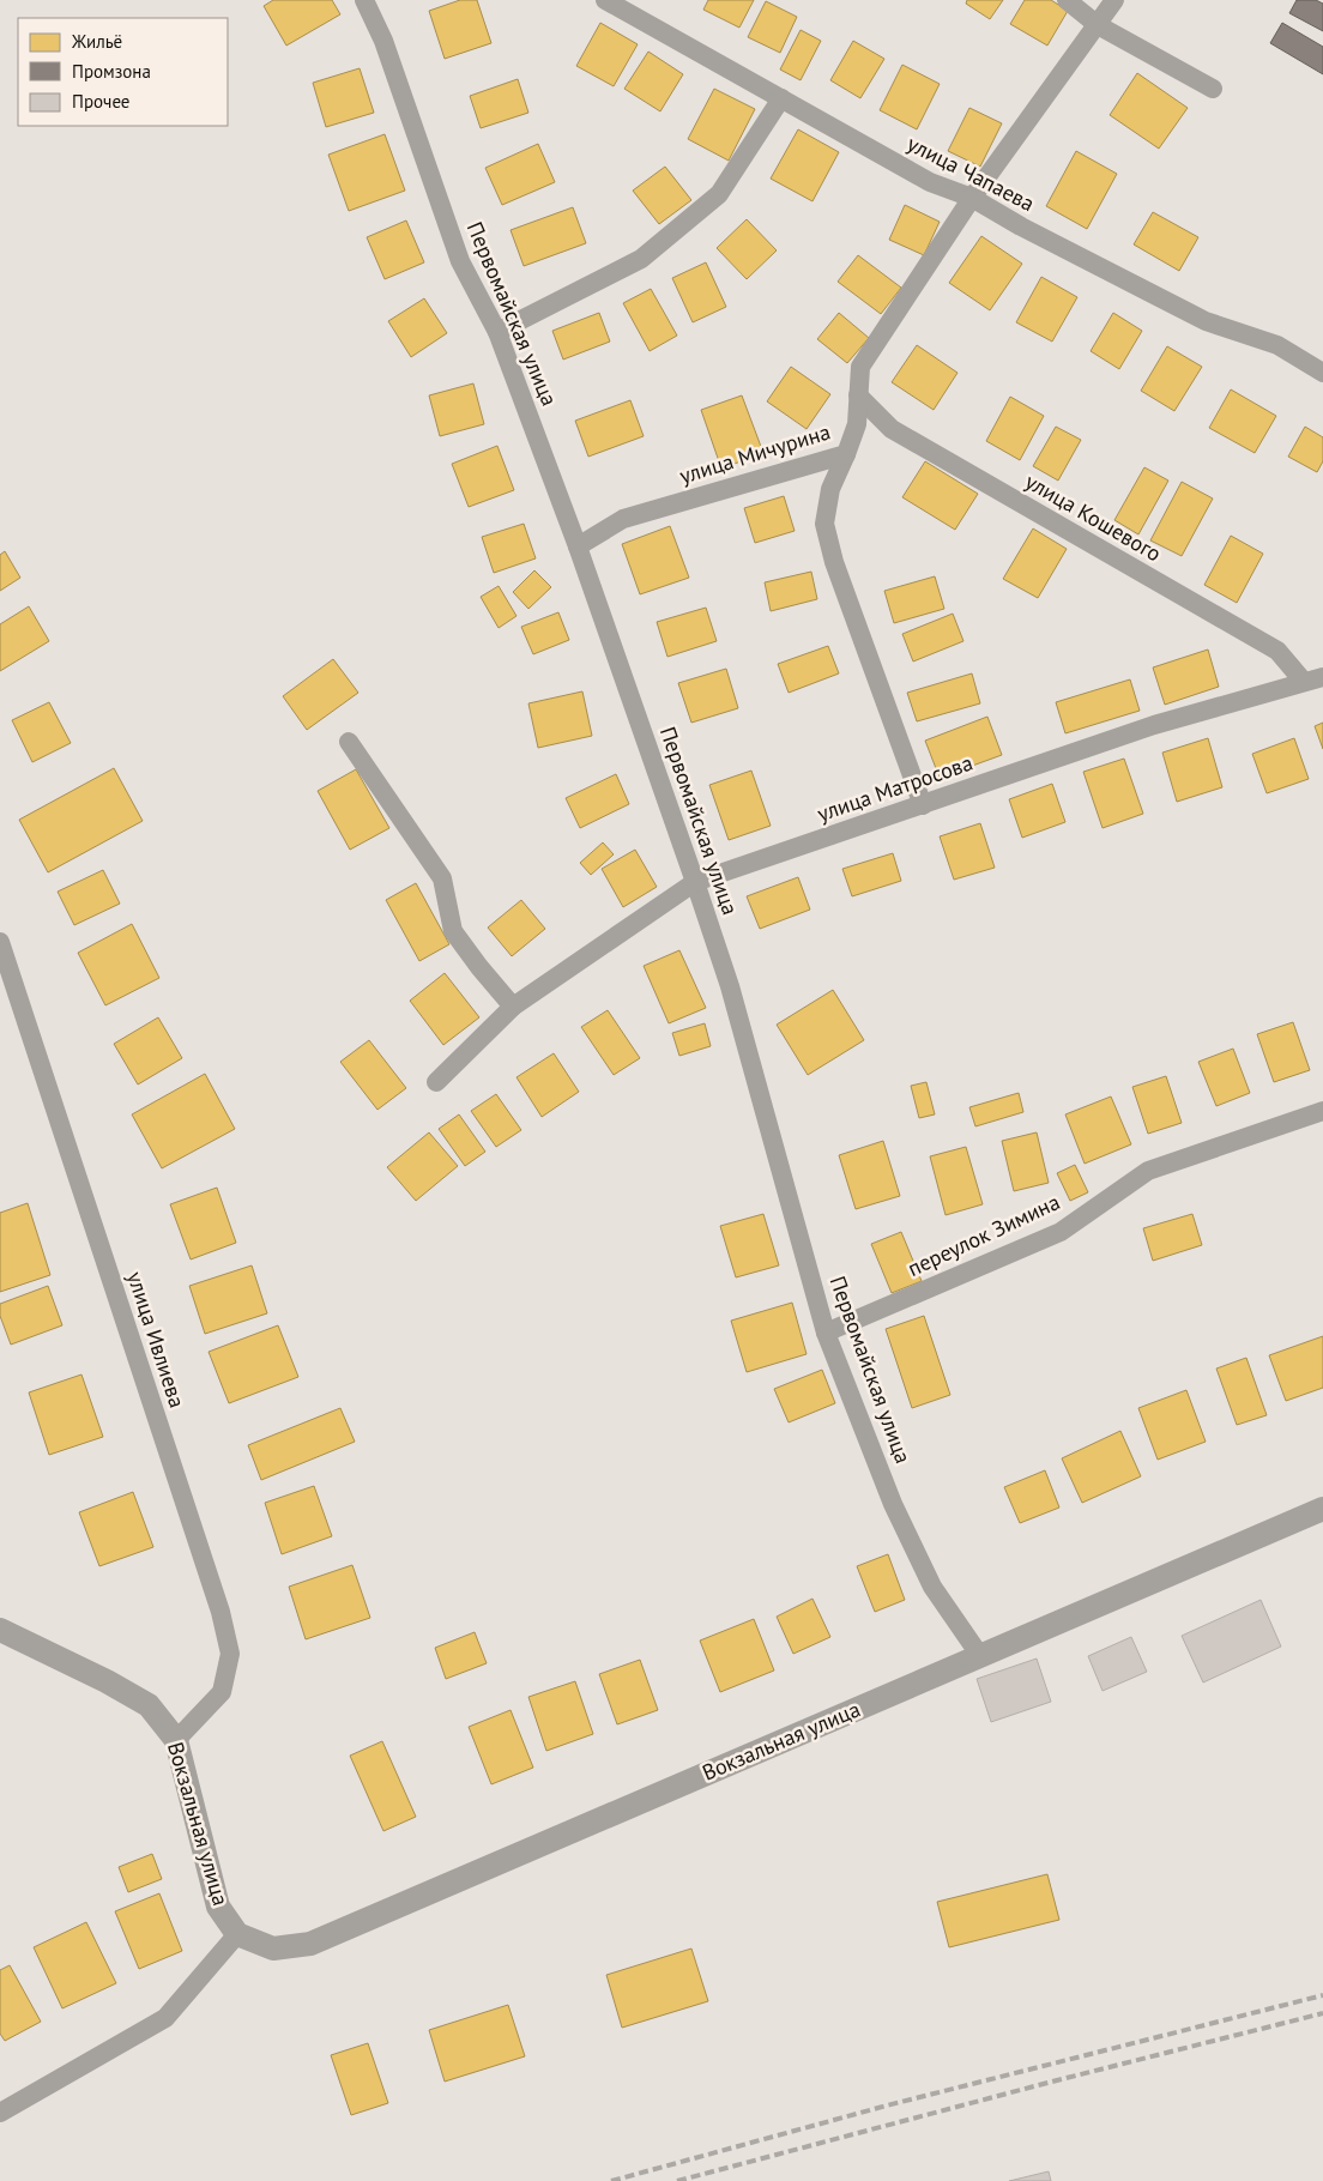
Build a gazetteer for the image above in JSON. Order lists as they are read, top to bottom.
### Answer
{
  "streets": {
    "street": [
      "улица Чапаева",
      "Первомайская улица",
      "улица Мичурина",
      "улица Кошевого",
      "улица Матросова",
      "переулок Зимина",
      "улица Ивлиева",
      "Вокзальная улица"
    ]
  },
  "crossings": [
    ["улица Чапаева", "улица Мичурина"],
    ["Первомайская улица", "улица Мичурина"],
    ["Первомайская улица", "улица Матросова"],
    ["Первомайская улица", "переулок Зимина"],
    ["Первомайская улица", "Вокзальная улица"],
    ["улица Мичурина", "улица Кошевого"],
    ["улица Кошевого", "улица Матросова"],
    ["улица Ивлиева", "Вокзальная улица"]
  ],
  "legend": ["Жильё", "Промзона", "Прочее"]
}
